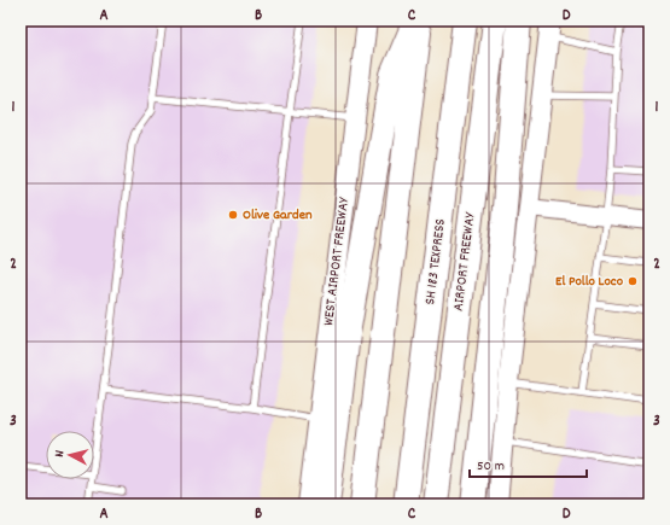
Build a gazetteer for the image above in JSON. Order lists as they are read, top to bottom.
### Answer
{
  "streets": {
    "highway": ["SH 183 TEXPRESS", "AIRPORT FREEWAY"],
    "main road": ["WEST AIRPORT FREEWAY"]
  },
  "places": ["Olive Garden", "El Pollo Loco"],
  "scale_bar": "50 m",
  "north": "left",
  "grid": {
    "columns": [
      "A",
      "B",
      "C",
      "D"
    ],
    "rows": ["1", "2", "3"]
  }
}
